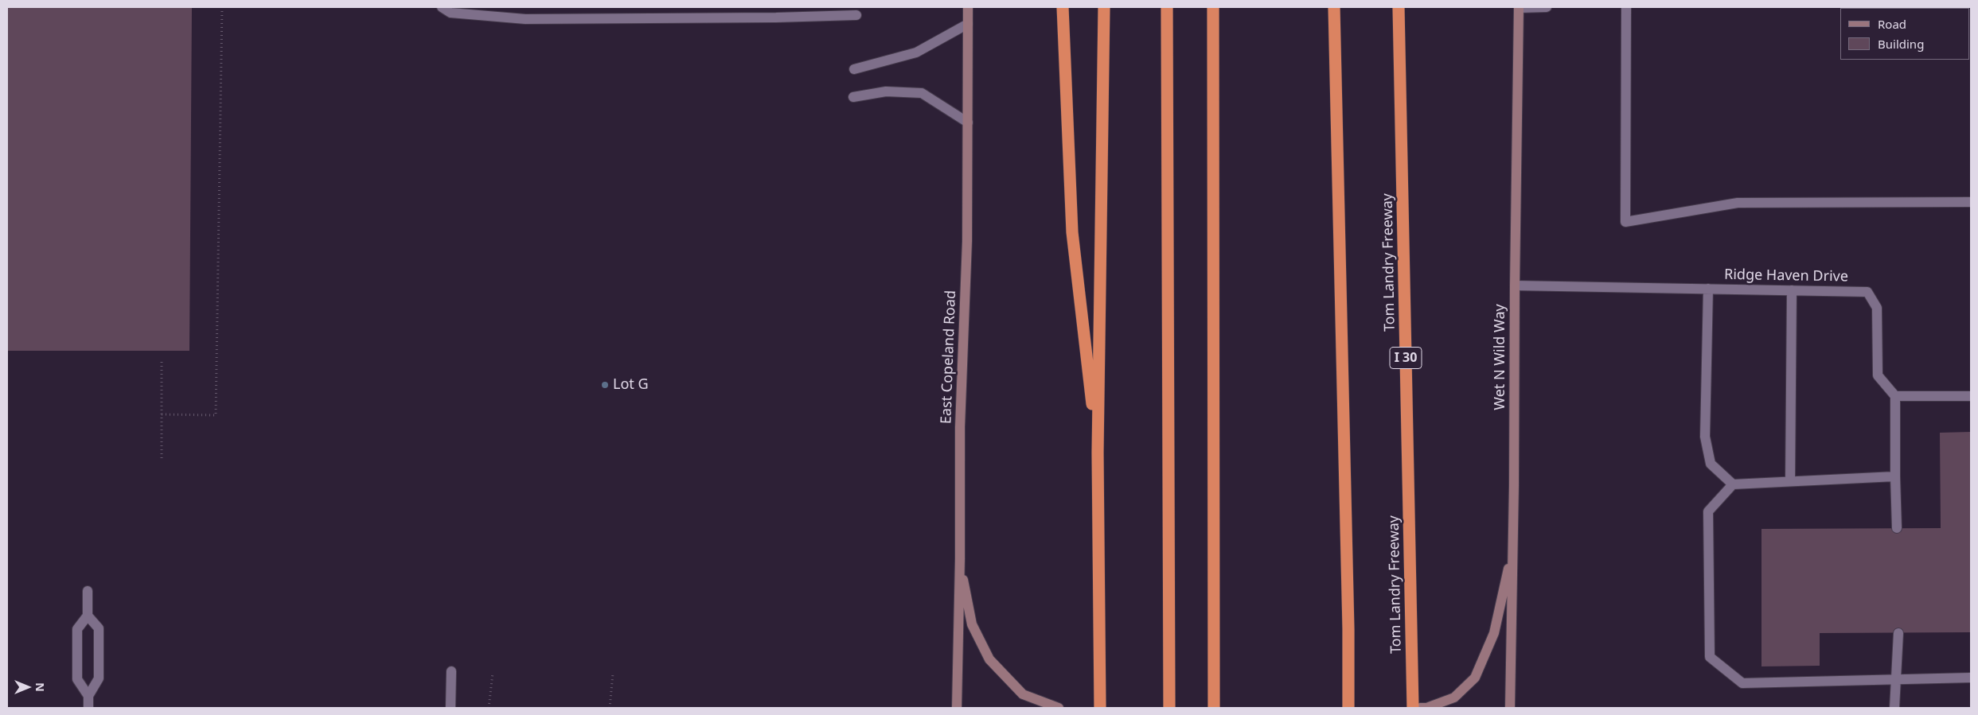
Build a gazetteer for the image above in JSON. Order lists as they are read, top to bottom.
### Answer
{
  "streets": {
    "highway": ["Tom Landry Freeway", "I 30"],
    "main road": ["East Copeland Road", "Wet N Wild Way"],
    "lane": ["Ridge Haven Drive"]
  },
  "crossings": [
    ["Ridge Haven Drive", "Wet N Wild Way"]
  ],
  "places": ["Lot G"],
  "legend": ["Road", "Building"],
  "north": "right"
}
